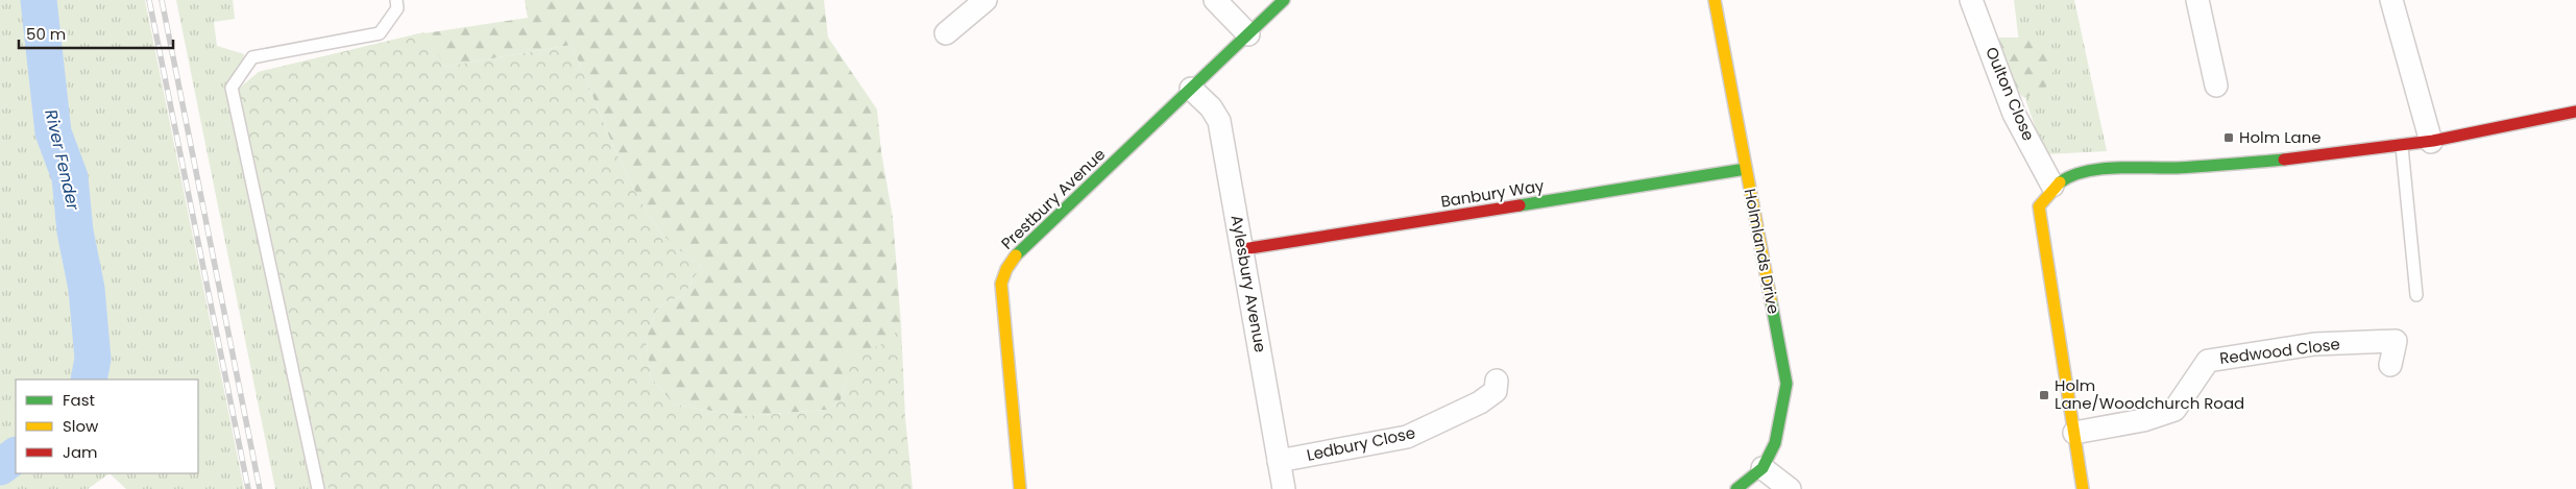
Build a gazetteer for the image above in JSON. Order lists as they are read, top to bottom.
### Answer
{
  "streets": {
    "street": [
      "Oulton Close",
      "Banbury Way",
      "Prestbury Avenue",
      "Holmlands Drive",
      "Aylesbury Avenue",
      "Redwood Close",
      "Ledbury Close"
    ]
  },
  "crossings": [
    ["Banbury Way", "Holmlands Drive"],
    ["Banbury Way", "Aylesbury Avenue"],
    ["Prestbury Avenue", "Aylesbury Avenue"],
    ["Aylesbury Avenue", "Ledbury Close"]
  ],
  "water": ["River Fender"],
  "places": {
    "transit": ["Holm Lane", "Holm Lane/Woodchurch Road"]
  },
  "legend": ["Fast", "Slow", "Jam"],
  "scale_bar": "50 m"
}
